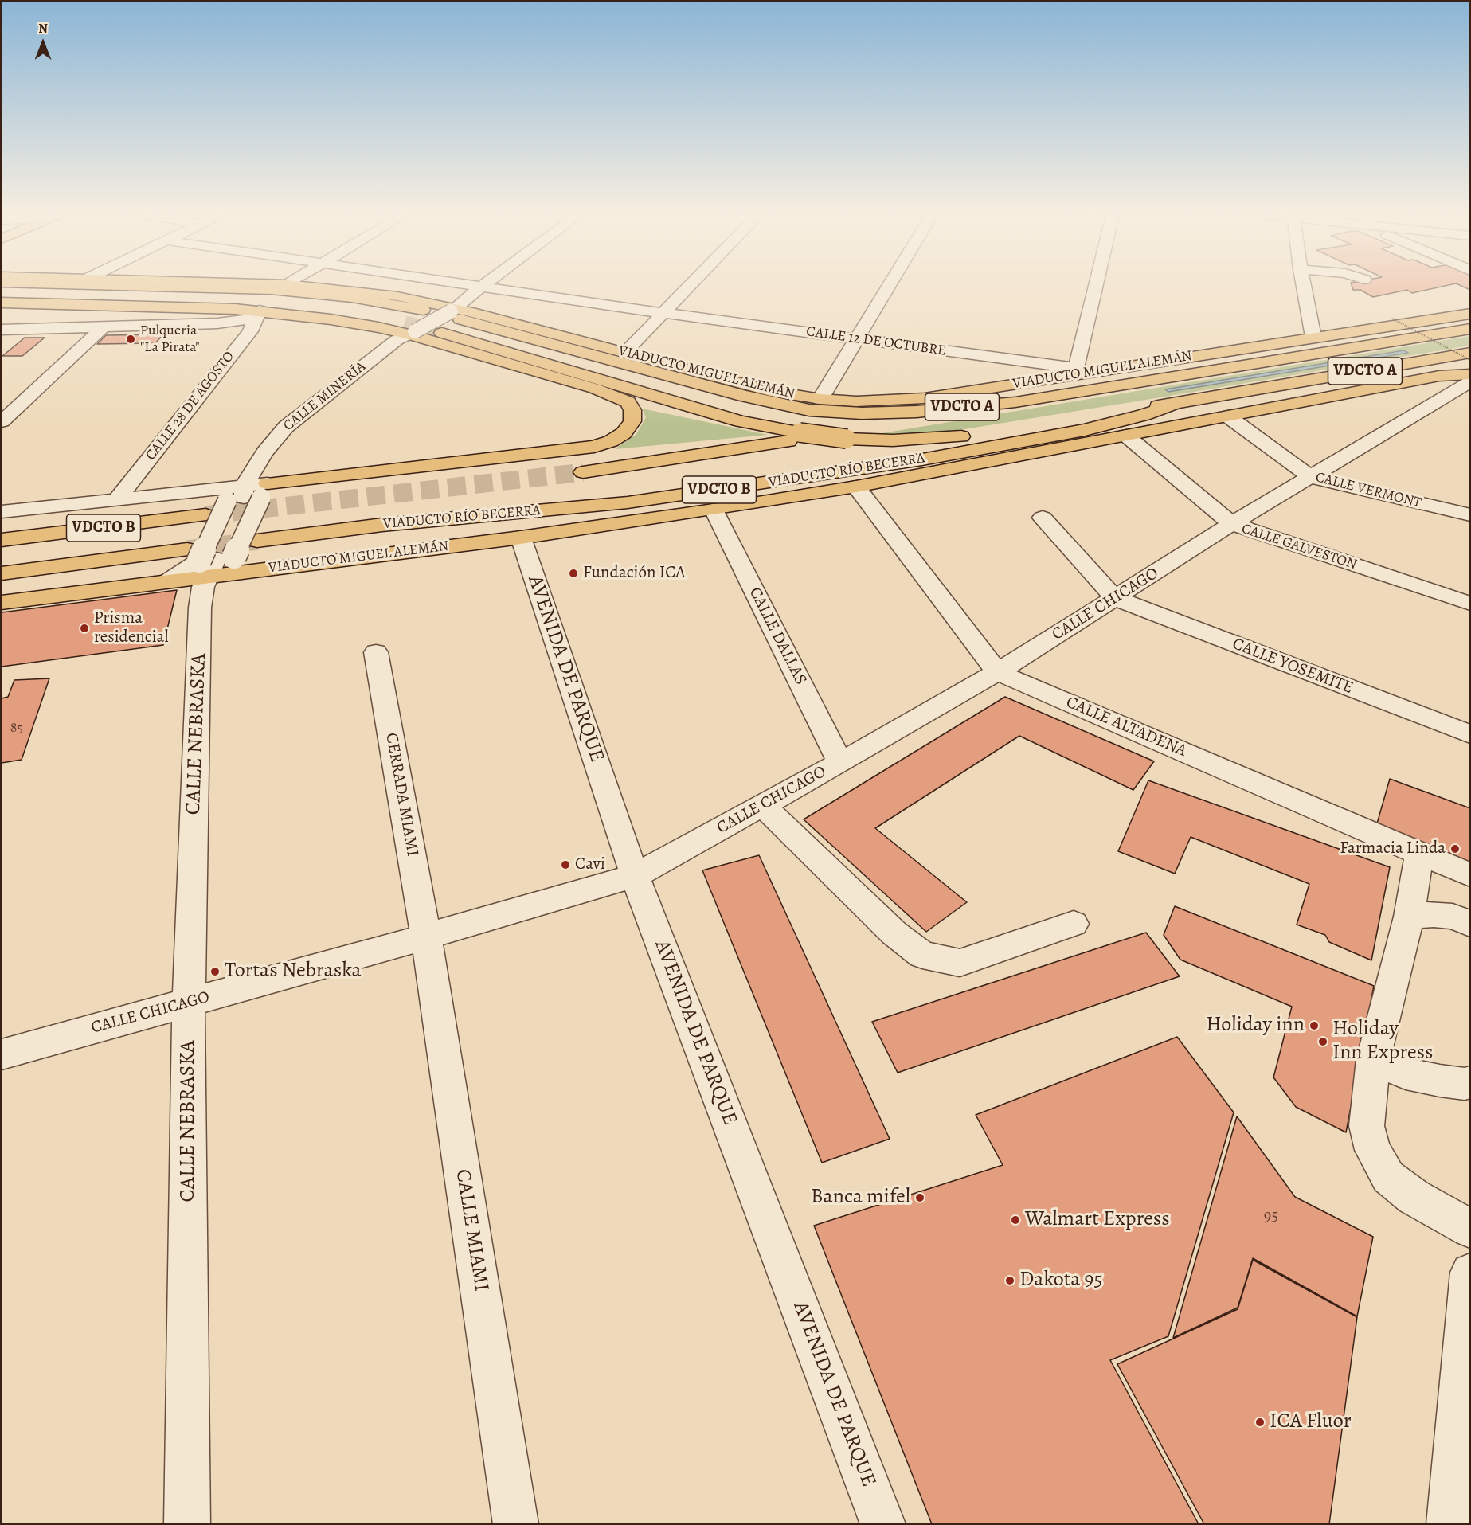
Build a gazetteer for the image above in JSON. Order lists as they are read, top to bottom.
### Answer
{
  "streets": {
    "main road": [
      "VIADUCTO MIGUEL ALEMÁN",
      "VDCTO A",
      "VIADUCTO RÍO BECERRA",
      "VDCTO B"
    ],
    "street": [
      "CALLE 12 DE OCTUBRE",
      "CALLE MINERÍA",
      "CALLE 28 DE AGOSTO",
      "CALLE VERMONT",
      "CALLE GALVESTON",
      "CALLE CHICAGO",
      "CALLE DALLAS",
      "CALLE YOSEMITE",
      "AVENIDA DE PARQUE",
      "CALLE ALTADENA",
      "CALLE NEBRASKA",
      "CERRADA MIAMI",
      "CALLE MIAMI"
    ]
  },
  "crossings": [
    ["CALLE 12 DE OCTUBRE", "VIADUCTO MIGUEL ALEMÁN"],
    ["CALLE 12 DE OCTUBRE", "CALLE MINERÍA"],
    ["VIADUCTO MIGUEL ALEMÁN", "CALLE MINERÍA"],
    ["VIADUCTO MIGUEL ALEMÁN", "VIADUCTO RÍO BECERRA"],
    ["VIADUCTO MIGUEL ALEMÁN", "VDCTO B"],
    ["VIADUCTO MIGUEL ALEMÁN", "CALLE VERMONT"],
    ["VIADUCTO MIGUEL ALEMÁN", "CALLE GALVESTON"],
    ["VIADUCTO MIGUEL ALEMÁN", "CALLE DALLAS"],
    ["VIADUCTO MIGUEL ALEMÁN", "AVENIDA DE PARQUE"],
    ["VIADUCTO MIGUEL ALEMÁN", "CALLE ALTADENA"],
    ["VIADUCTO MIGUEL ALEMÁN", "CALLE NEBRASKA"],
    ["CALLE MINERÍA", "VDCTO B"],
    ["CALLE MINERÍA", "CALLE NEBRASKA"],
    ["VDCTO B", "CALLE NEBRASKA"],
    ["CALLE VERMONT", "CALLE CHICAGO"],
    ["CALLE GALVESTON", "CALLE CHICAGO"],
    ["CALLE CHICAGO", "CALLE DALLAS"],
    ["CALLE CHICAGO", "CALLE YOSEMITE"],
    ["CALLE CHICAGO", "AVENIDA DE PARQUE"],
    ["CALLE CHICAGO", "CALLE ALTADENA"],
    ["CALLE CHICAGO", "CALLE NEBRASKA"],
    ["CALLE CHICAGO", "CERRADA MIAMI"],
    ["CALLE CHICAGO", "CALLE MIAMI"],
    ["CERRADA MIAMI", "CALLE MIAMI"]
  ],
  "places": [
    "Pulqueria \"La Pirata\"",
    "Fundación ICA",
    "Prisma residencial",
    "Farmacia Linda",
    "Cavi",
    "Tortas Nebraska",
    "Holiday inn",
    "Holiday Inn Express",
    "Banca mifel",
    "Walmart Express",
    "Dakota 95",
    "ICA Fluor"
  ],
  "house_numbers": ["85", "95"],
  "north": "top"
}
